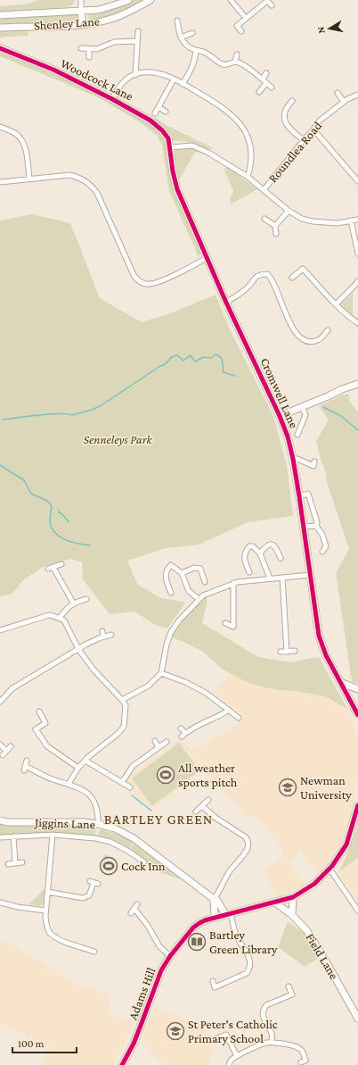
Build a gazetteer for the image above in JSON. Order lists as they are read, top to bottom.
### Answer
{
  "streets": {
    "street": [
      "Shenley Lane",
      "Woodcock Lane",
      "Roundlea Road",
      "Cromwell Lane",
      "Jiggins Lane",
      "Field Lane",
      "Adams Hill"
    ]
  },
  "crossings": [
    ["Woodcock Lane", "Cromwell Lane"],
    ["Jiggins Lane", "Adams Hill"],
    ["Field Lane", "Adams Hill"]
  ],
  "districts": ["BARTLEY GREEN"],
  "parks": ["Senneleys Park"],
  "places": {
    "sports": ["All weather sports pitch", "Cock Inn"],
    "school or university": ["Newman University", "St Peter's Catholic Primary School"],
    "library": ["Bartley Green Library"]
  },
  "scale_bar": "100 m",
  "north": "left"
}
